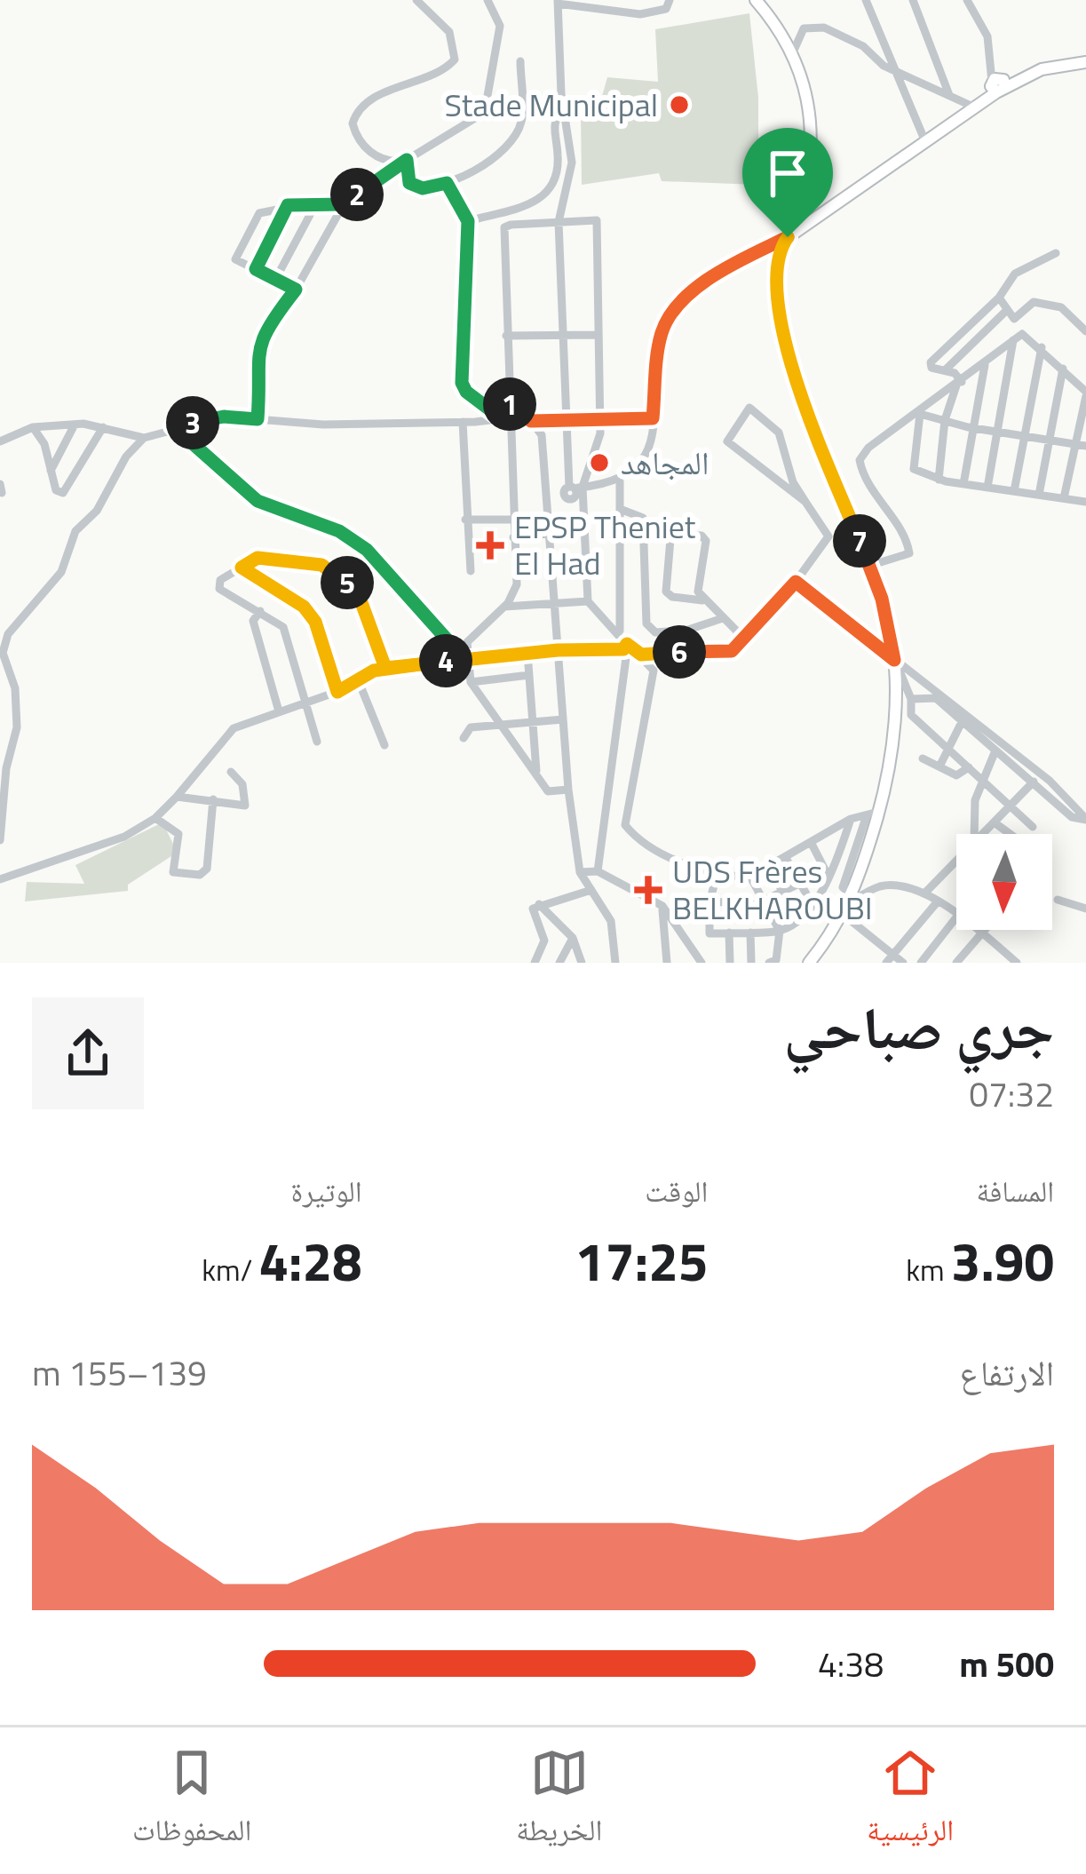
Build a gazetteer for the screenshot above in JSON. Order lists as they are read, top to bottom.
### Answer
{
  "places": {
    "other": ["Stade Municipal", "المجاهد"],
    "health": ["EPSP Theniet El Had", "UDS Frères BELKHAROUBI"]
  },
  "north": "bottom",
  "page": {
    "pins": [
      "2",
      "1",
      "3",
      "7",
      "5",
      "6",
      "4"
    ],
    "heading": ["جري صباحي", "07:32"],
    "stats": [
      ["المسافة", "3.90 km"],
      ["الوقت", "17:25"],
      ["الوتيرة", "4:28 /km"]
    ],
    "chart": ["الارتفاع", "139–155 m"],
    "list": [
      {
        "name": "500 m",
        "note": "4:38"
      }
    ],
    "tabs": ["الرئيسية", "الخريطة", "المحفوظات"]
  }
}
